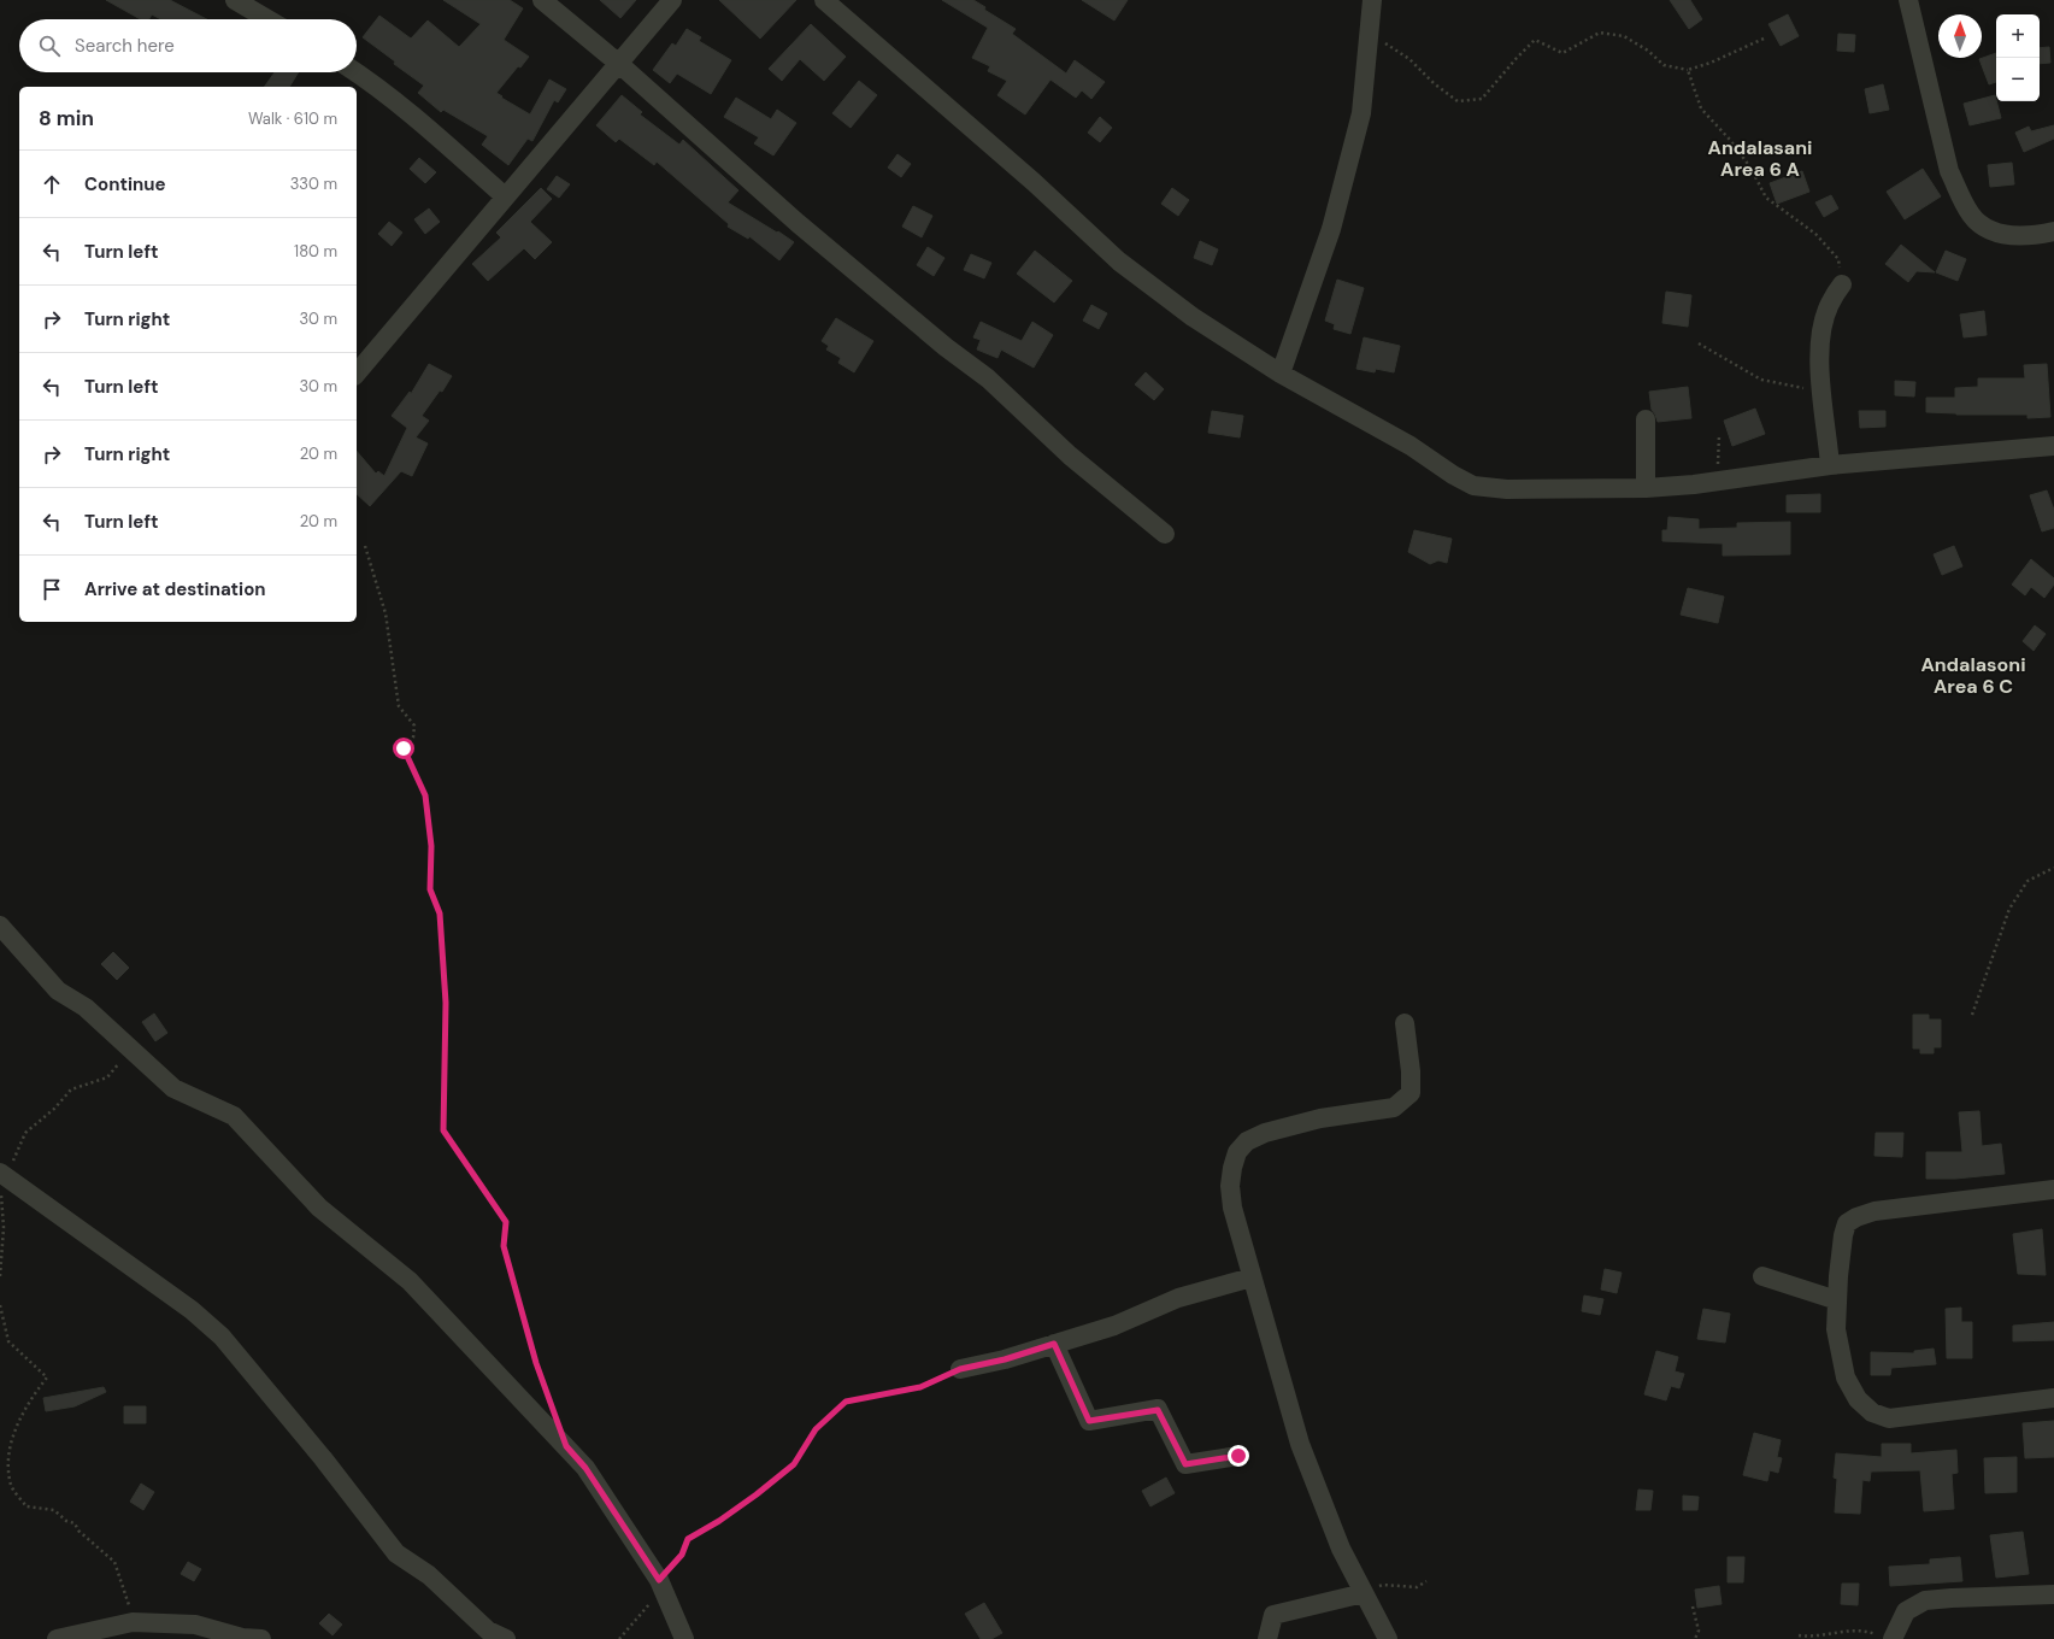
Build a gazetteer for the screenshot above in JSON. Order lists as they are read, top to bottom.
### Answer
{
  "districts": ["Andalasani Area 6 A", "Andalasoni Area 6 C"],
  "north": "top",
  "page": {
    "map_buttons": ["+", "−"],
    "search": "Search here",
    "heading": ["8 min", "Walk · 610 m"],
    "list": [
      ["Continue", "330 m"],
      ["Turn left", "180 m"],
      ["Turn right", "30 m"],
      ["Turn left", "30 m"],
      ["Turn right", "20 m"],
      ["Turn left", "20 m"],
      "Arrive at destination"
    ]
  }
}
